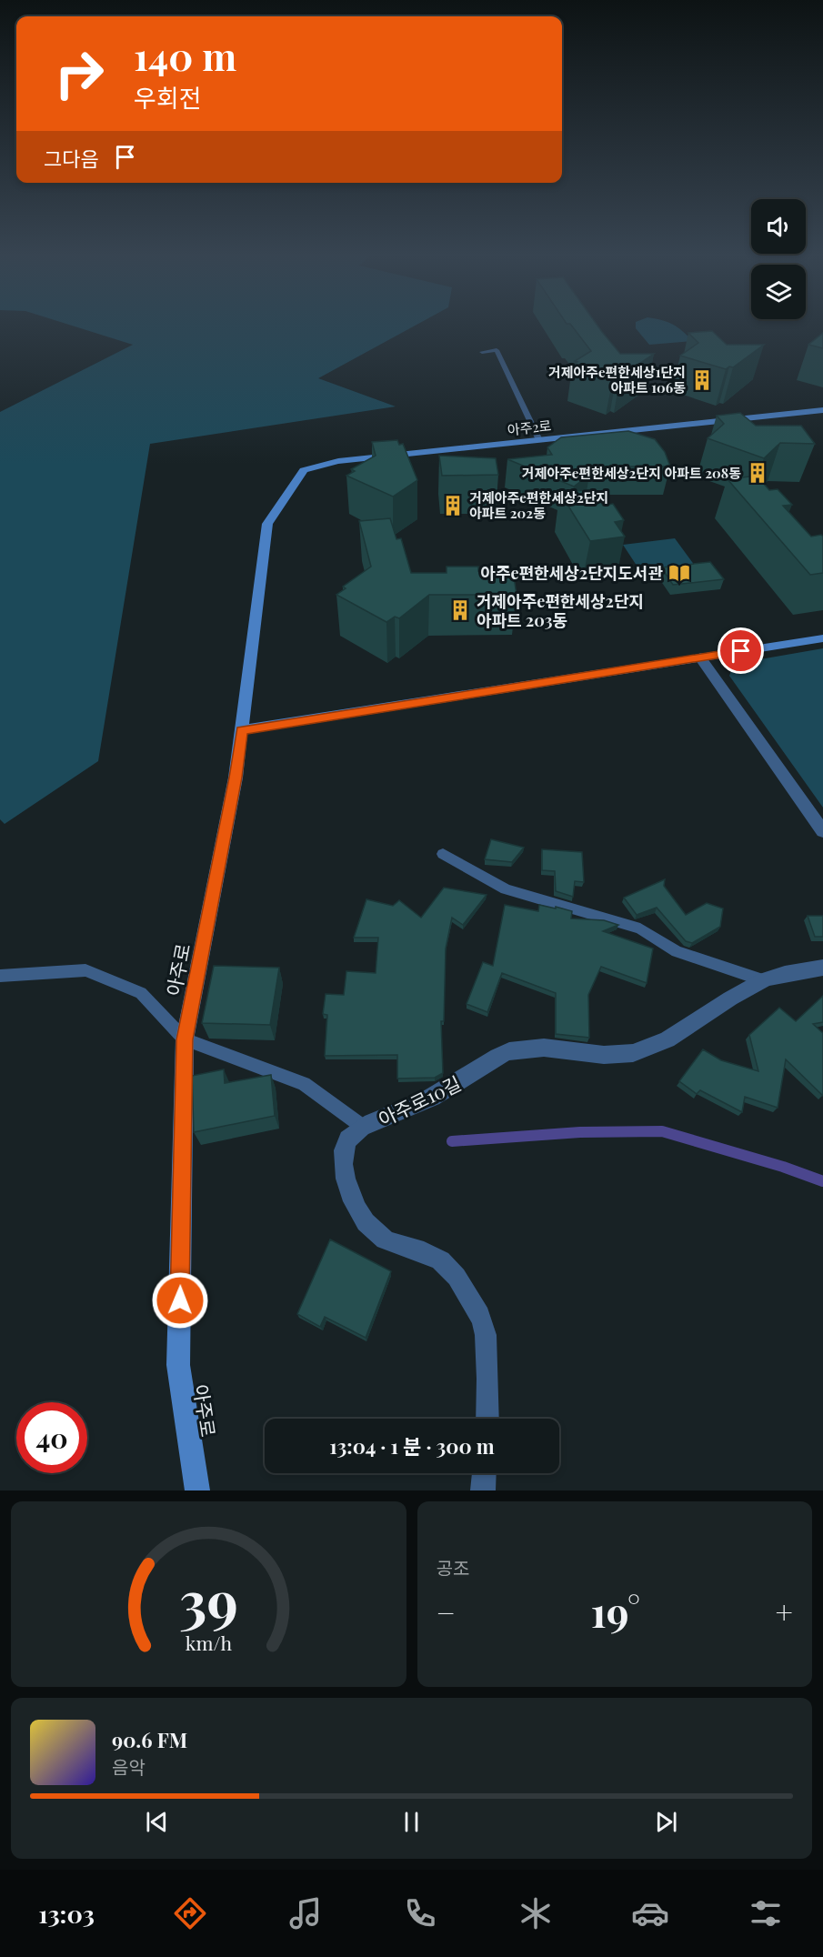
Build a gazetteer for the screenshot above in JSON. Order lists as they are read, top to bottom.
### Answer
{
  "streets": {
    "street": ["아주2로", "아주로", "아주로10길"]
  },
  "crossings": [
    ["아주2로", "아주로"]
  ],
  "places": {
    "building": [
      "거제아주e편한세상1단지 아파트 106동",
      "거제아주e편한세상2단지 아파트 208동",
      "거제아주e편한세상2단지 아파트 202동",
      "거제아주e편한세상2단지 아파트 203동"
    ],
    "library": ["아주e편한세상2단지도서관"]
  },
  "page": {
    "turn": ["140 m", "우회전"],
    "then": "그다음",
    "limit": "40",
    "trip": "13:04 · 1 분 · 300 m",
    "tile": "공조",
    "heat": ["−", "19°", "+"],
    "song": ["90.6 FM", "음악"],
    "tabs": "13:03",
    "gauge": ["39", "km/h"]
  }
}
